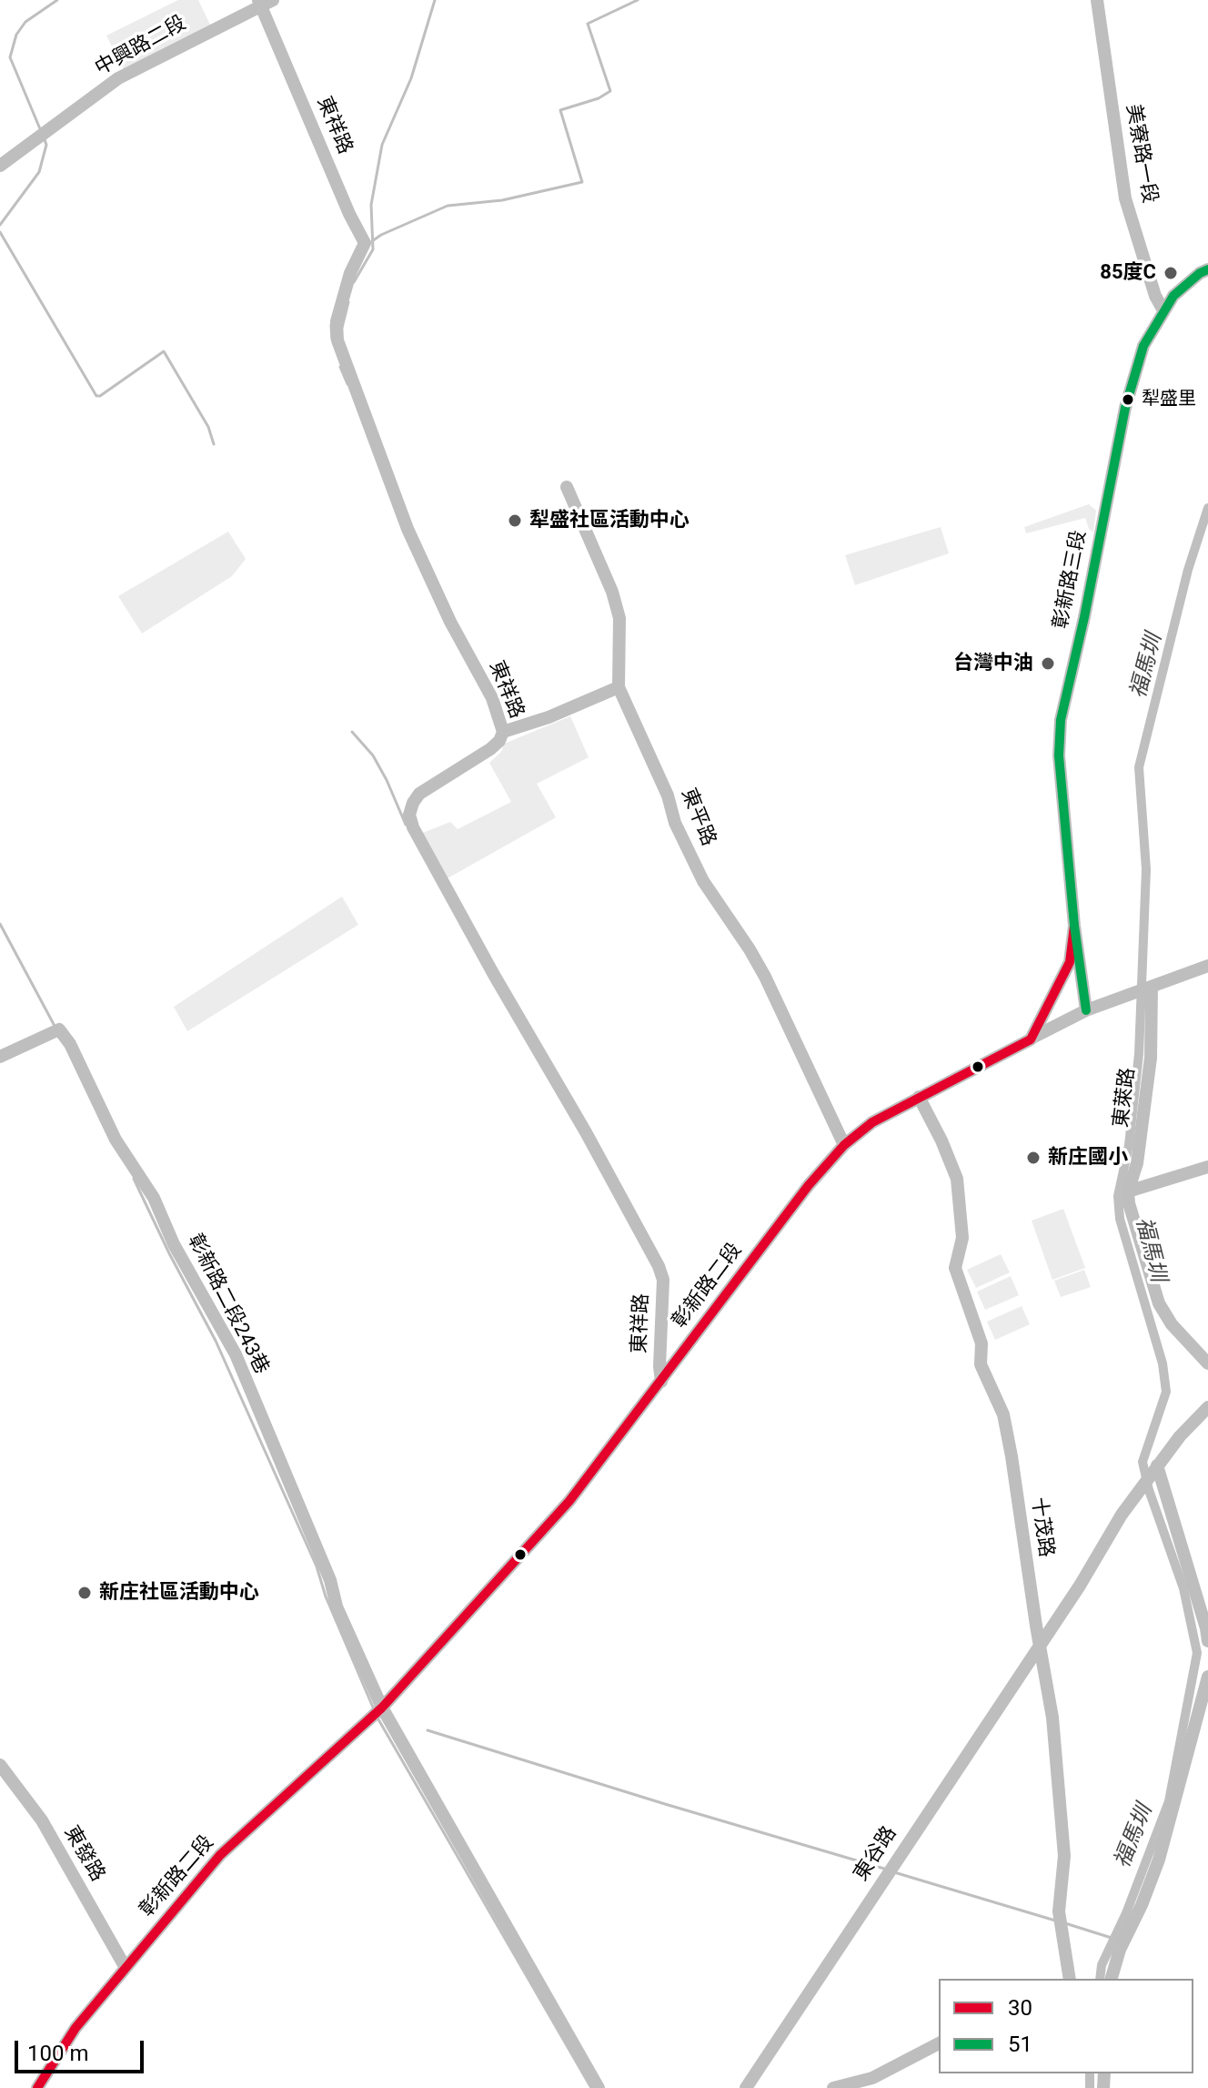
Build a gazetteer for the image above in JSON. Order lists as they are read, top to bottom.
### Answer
{
  "streets": {
    "street": [
      "中興路二段",
      "東祥路",
      "美寮路一段",
      "彰新路三段",
      "東平路",
      "東萊路",
      "彰新路二段",
      "彰新路二段243巷",
      "十茂路",
      "東發路",
      "東谷路"
    ]
  },
  "crossings": [
    ["中興路二段", "東祥路"],
    ["東祥路", "彰新路二段"],
    ["美寮路一段", "彰新路三段"],
    ["東平路", "彰新路二段"],
    ["東萊路", "彰新路二段"],
    ["彰新路二段", "彰新路二段243巷"],
    ["彰新路二段", "十茂路"],
    ["彰新路二段", "東發路"],
    ["十茂路", "東谷路"]
  ],
  "water": ["福馬圳"],
  "places": [
    "85度C",
    "犁盛里",
    "犁盛社區活動中心",
    "台灣中油",
    "新庄國小",
    "新庄社區活動中心"
  ],
  "lines": ["transit line 51", "transit line 30"],
  "legend": ["30", "51"],
  "scale_bar": "100 m"
}
